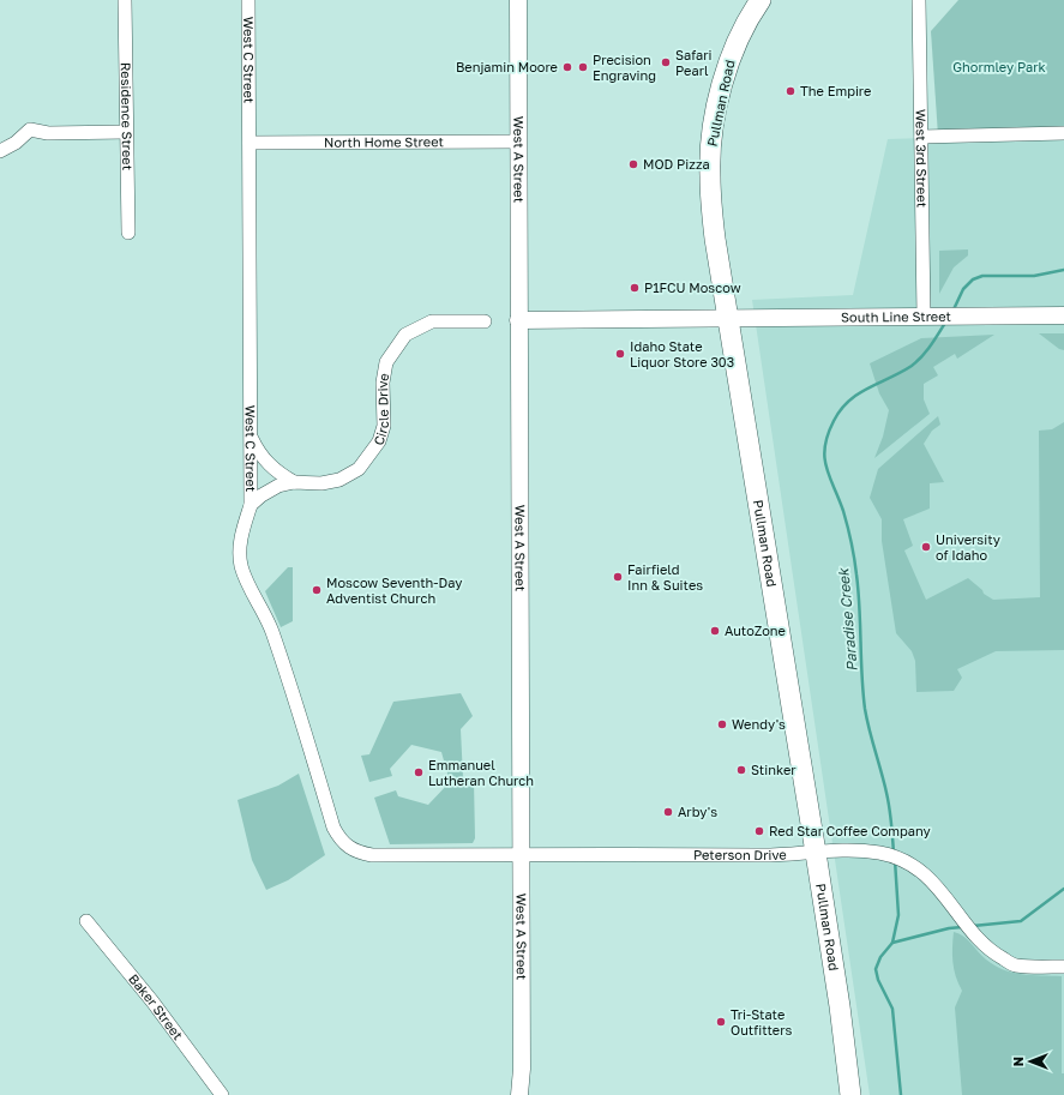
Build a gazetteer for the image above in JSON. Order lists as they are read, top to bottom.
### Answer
{
  "streets": {
    "main road": ["Pullman Road"],
    "street": [
      "West C Street",
      "Residence Street",
      "North Home Street",
      "West 3rd Street",
      "West A Street",
      "South Line Street",
      "Circle Drive",
      "Peterson Drive",
      "Baker Street"
    ]
  },
  "crossings": [
    ["West C Street", "North Home Street"],
    ["West C Street", "Circle Drive"],
    ["West C Street", "Peterson Drive"],
    ["Pullman Road", "South Line Street"],
    ["Pullman Road", "Peterson Drive"],
    ["North Home Street", "West A Street"],
    ["West 3rd Street", "South Line Street"],
    ["West A Street", "Peterson Drive"]
  ],
  "water": ["Paradise Creek"],
  "parks": ["Ghormley Park"],
  "places": [
    "Safari Pearl",
    "Benjamin Moore",
    "Precision Engraving",
    "The Empire",
    "MOD Pizza",
    "P1FCU Moscow",
    "Idaho State Liquor Store 303",
    "University of Idaho",
    "Fairfield Inn & Suites",
    "Moscow Seventh-Day Adventist Church",
    "AutoZone",
    "Wendy's",
    "Stinker",
    "Emmanuel Lutheran Church",
    "Arby's",
    "Red Star Coffee Company",
    "Tri-State Outfitters"
  ],
  "north": "left"
}
